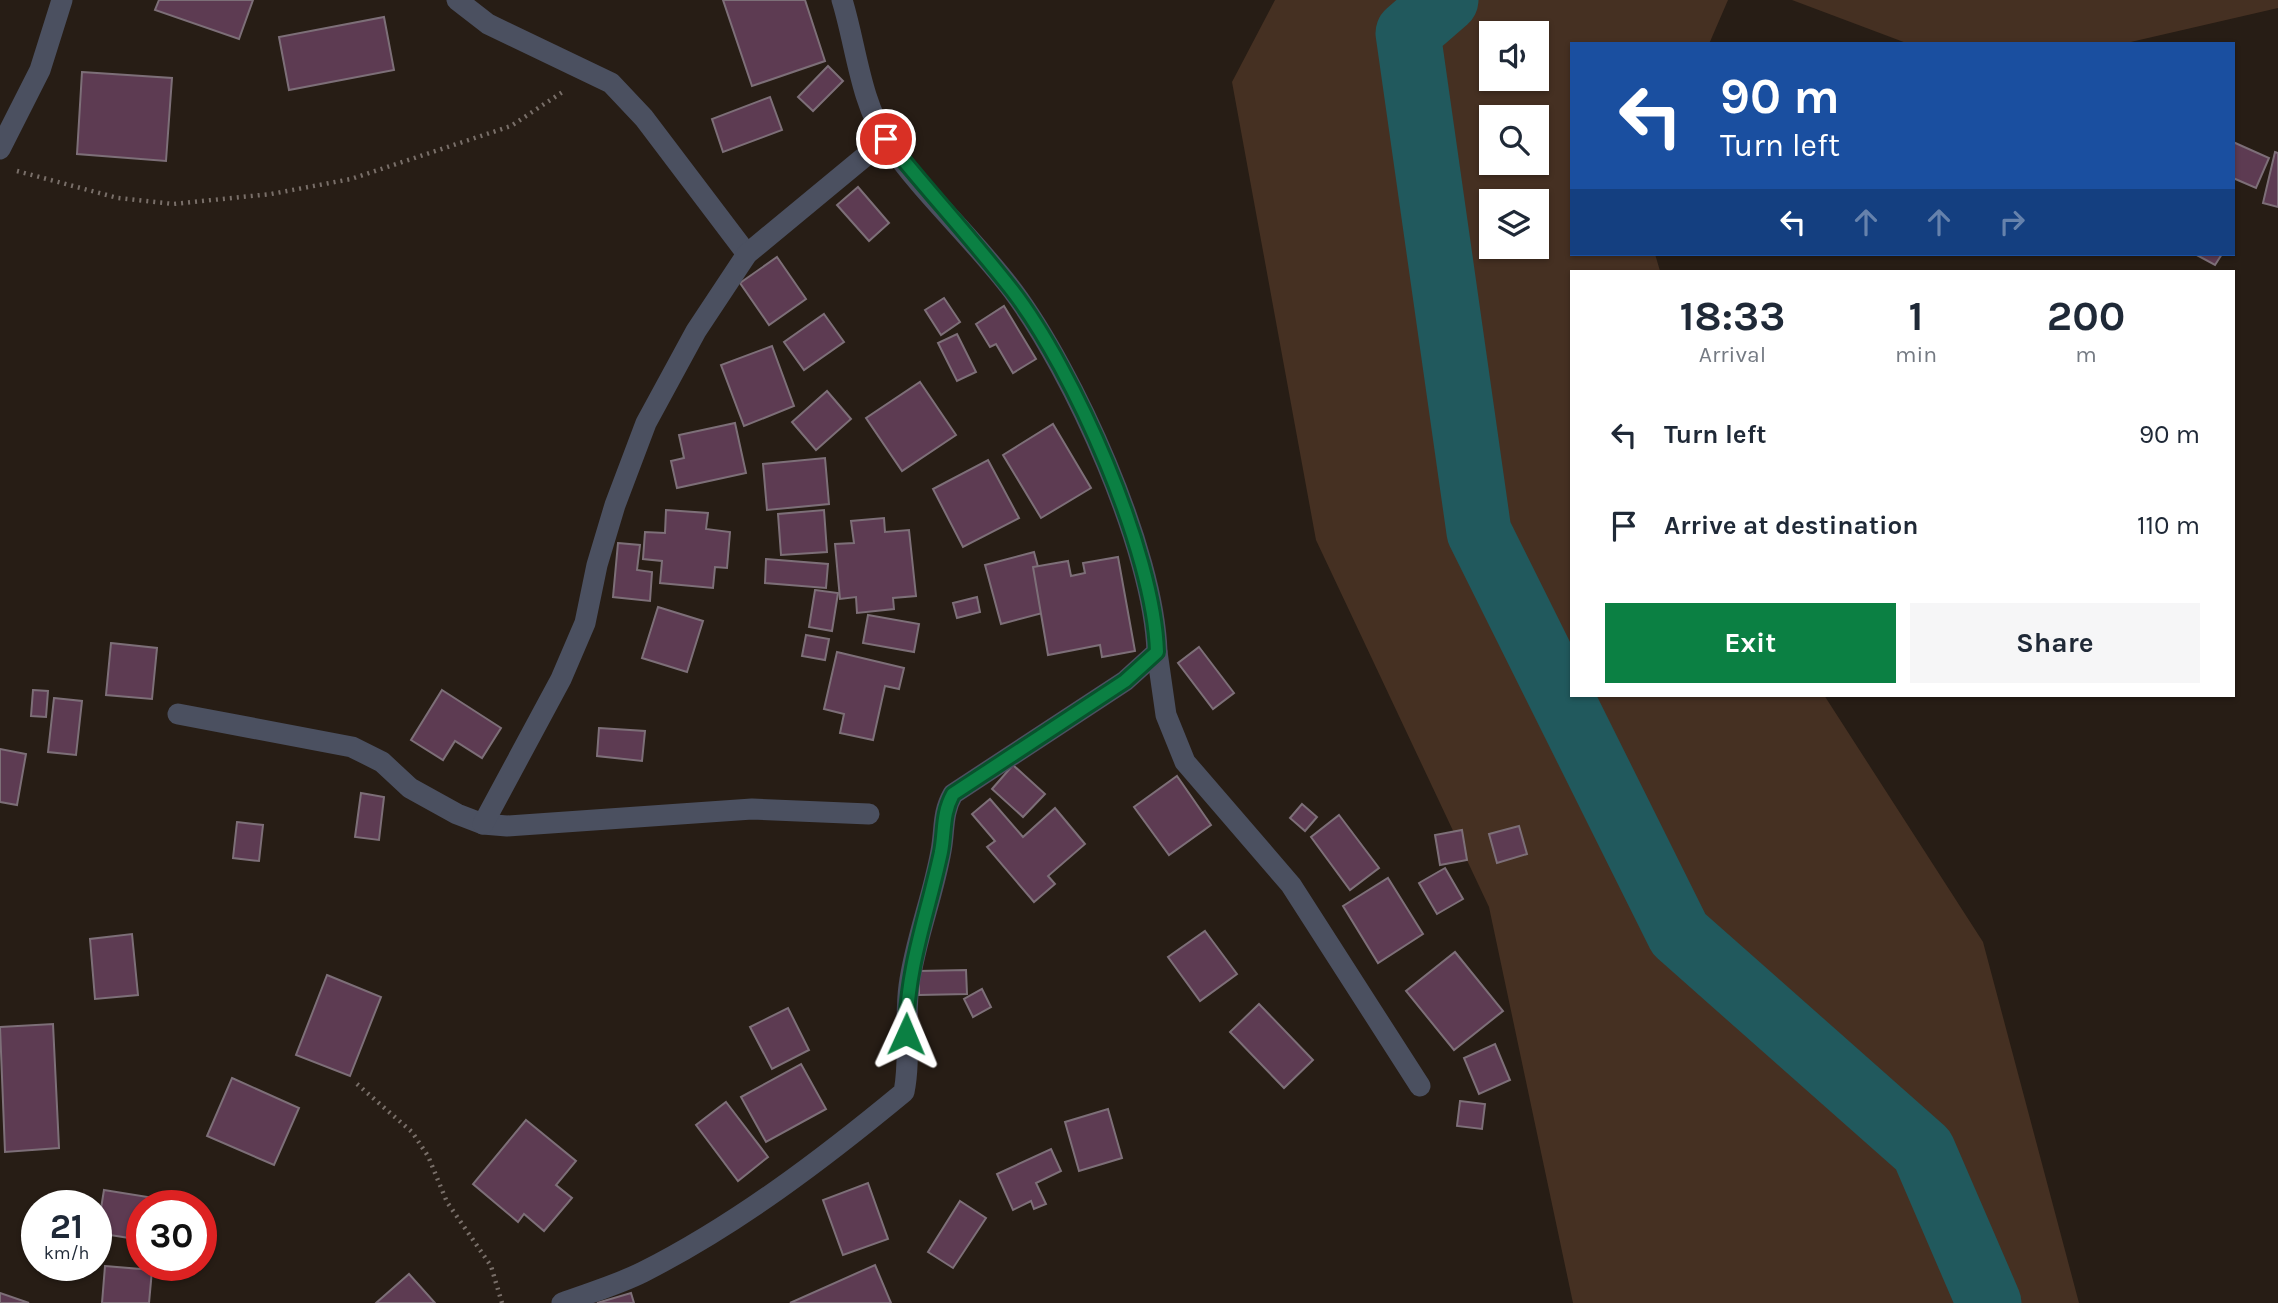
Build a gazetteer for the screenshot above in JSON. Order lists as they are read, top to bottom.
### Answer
{
  "page": {
    "turn": ["90 m", "Turn left"],
    "eta": [
      "18:33",
      "Arrival",
      "1",
      "min",
      "200",
      "m"
    ],
    "list": [
      {
        "name": "Turn left",
        "value": "90 m"
      },
      {
        "name": "Arrive at destination",
        "value": "110 m"
      }
    ],
    "buttons": ["Exit", "Share"],
    "speed": "21 km/h",
    "limit": "30"
  }
}
